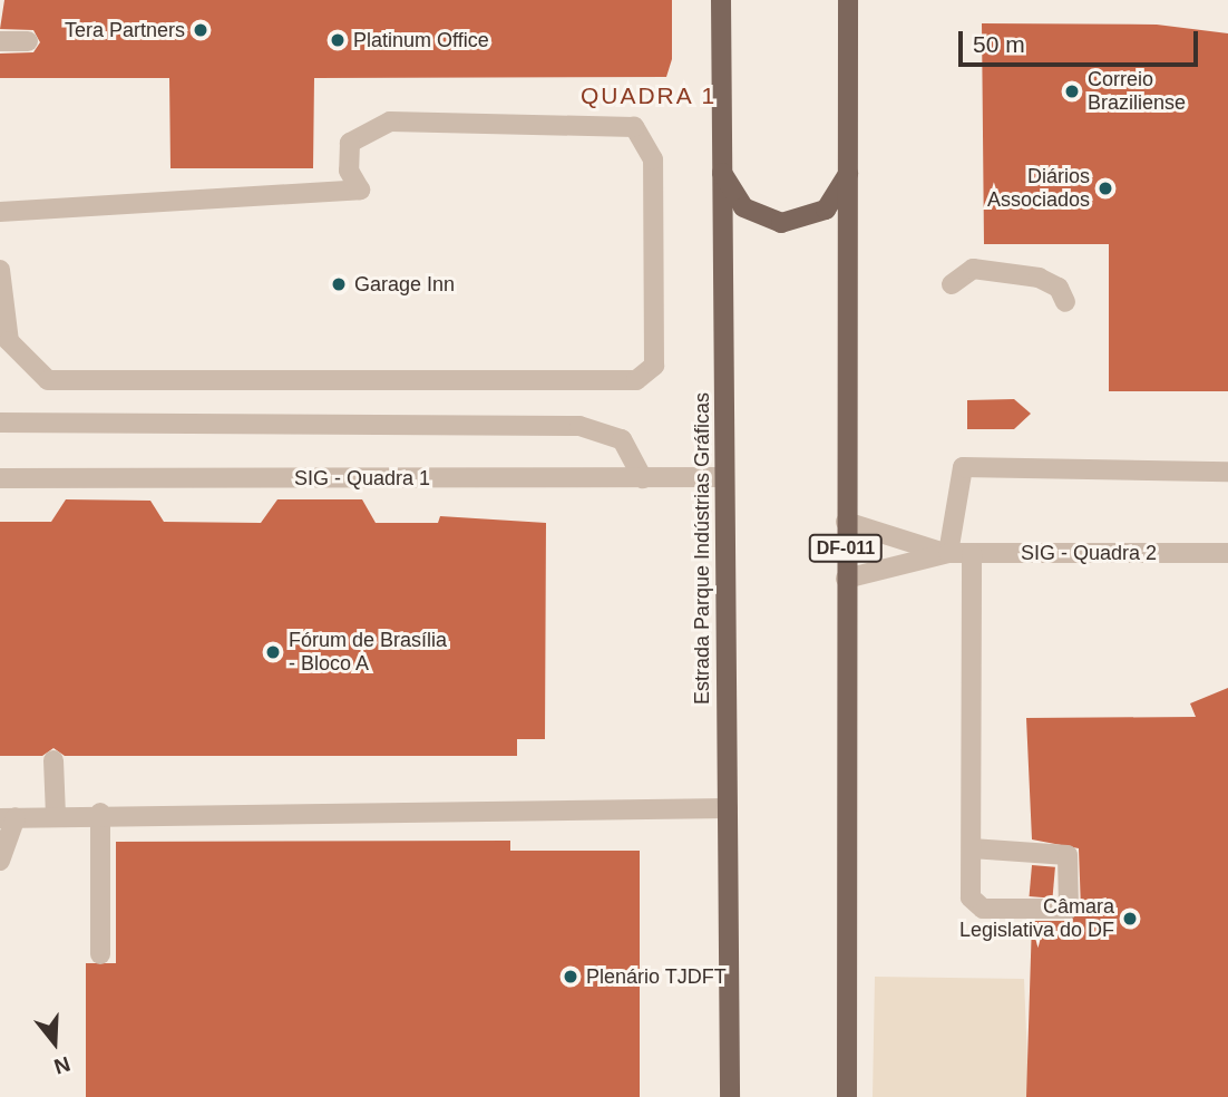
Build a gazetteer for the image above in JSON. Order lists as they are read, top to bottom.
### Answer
{
  "streets": {
    "main road": ["Estrada Parque Indústrias Gráficas", "DF-011"],
    "street": ["SIG - Quadra 1", "SIG - Quadra 2"]
  },
  "crossings": [
    ["SIG - Quadra 1", "Estrada Parque Indústrias Gráficas"],
    ["DF-011", "SIG - Quadra 2"]
  ],
  "districts": ["QUADRA 1"],
  "places": [
    "Tera Partners",
    "Platinum Office",
    "Correio Braziliense",
    "Diários Associados",
    "Garage Inn",
    "Fórum de Brasília - Bloco A",
    "Câmara Legislativa do DF",
    "Plenário TJDFT"
  ],
  "scale_bar": "50 m",
  "north": "bottom"
}
